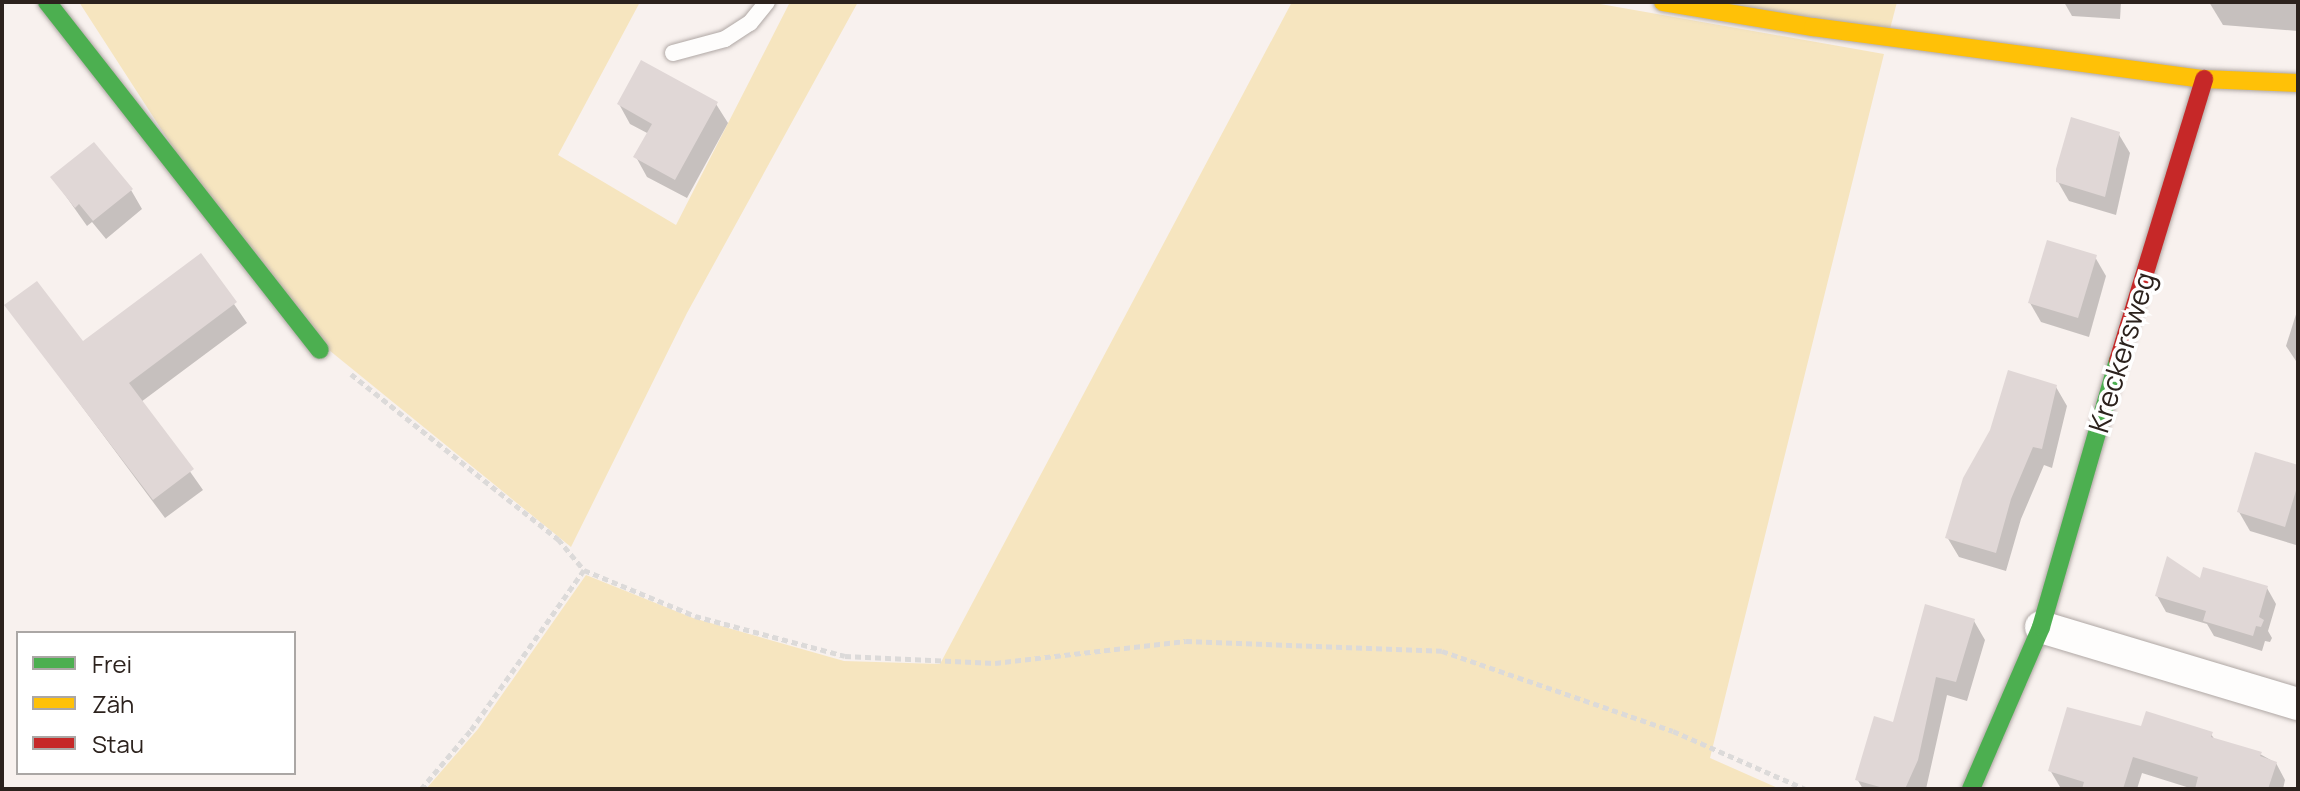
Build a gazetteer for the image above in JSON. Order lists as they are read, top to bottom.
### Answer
{
  "streets": {
    "street": ["Kreckersweg"]
  },
  "legend": ["Frei", "Zäh", "Stau"]
}
